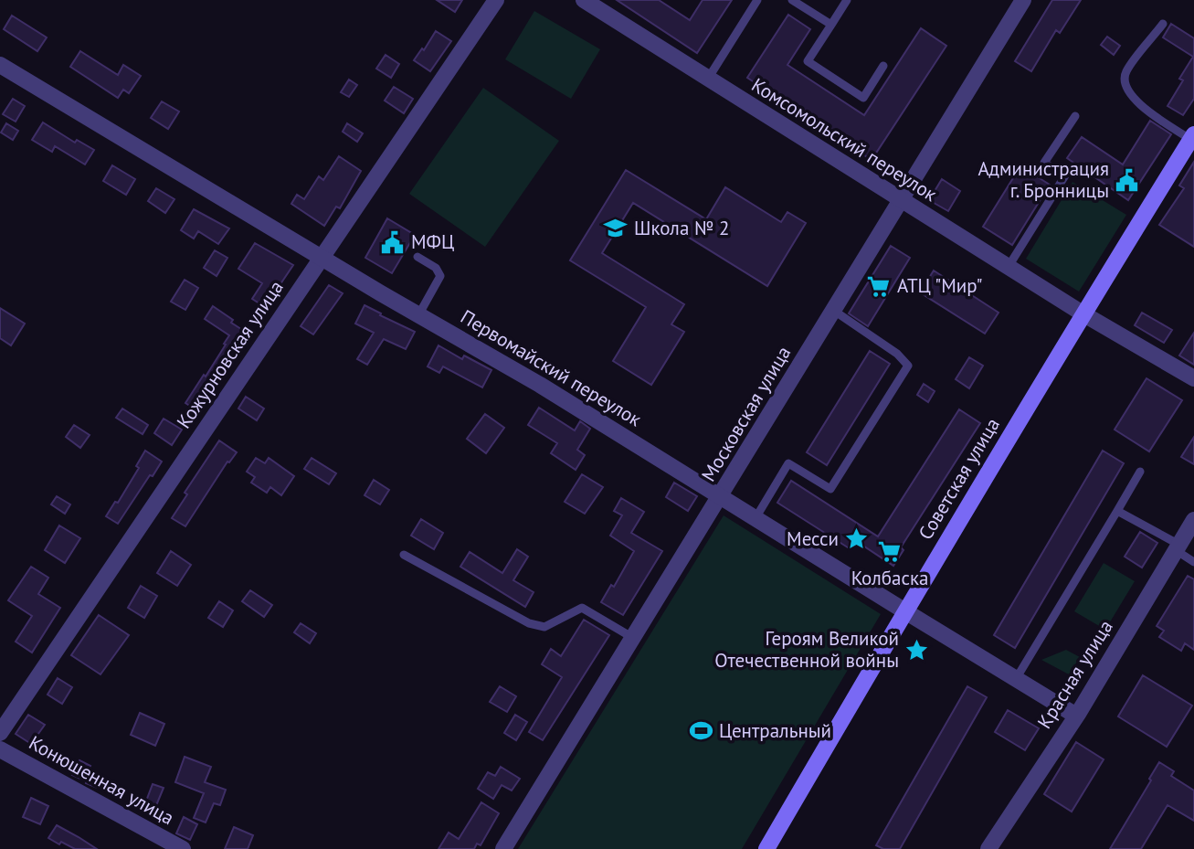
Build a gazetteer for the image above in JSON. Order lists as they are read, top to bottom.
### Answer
{
  "streets": {
    "main road": ["Советская улица"],
    "street": [
      "Комсомольский переулок",
      "Кожурновская улица",
      "Первомайский переулок",
      "Московская улица",
      "Красная улица",
      "Конюшенная улица"
    ]
  },
  "crossings": [
    ["Комсомольский переулок", "Московская улица"],
    ["Комсомольский переулок", "Советская улица"],
    ["Кожурновская улица", "Первомайский переулок"],
    ["Первомайский переулок", "Московская улица"],
    ["Первомайский переулок", "Советская улица"],
    ["Первомайский переулок", "Красная улица"]
  ],
  "places": {
    "public building": ["Администрация г. Бронницы", "МФЦ"],
    "school or university": ["Школа № 2"],
    "supermarket": ["АТЦ \"Мир\"", "Колбаска"],
    "place": ["Месси", "Героям Великой Отечественной войны"],
    "sports": ["Центральный"]
  }
}
